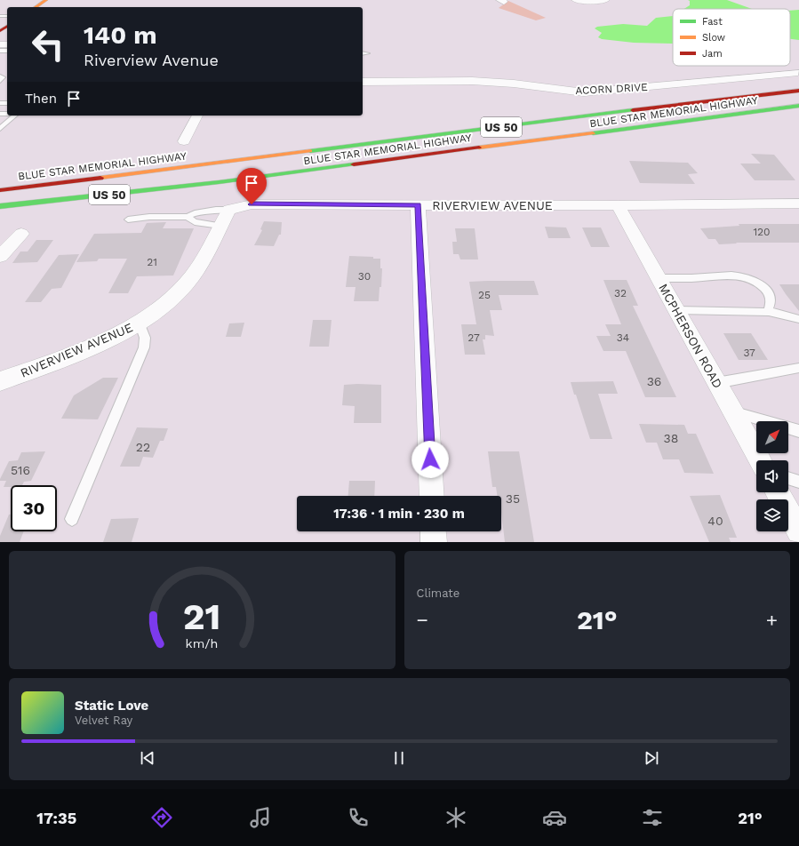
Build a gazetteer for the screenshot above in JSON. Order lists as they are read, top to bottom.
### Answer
{
  "streets": {
    "main road": ["BLUE STAR MEMORIAL HIGHWAY", "US 50"],
    "street": ["ACORN DRIVE", "RIVERVIEW AVENUE", "MCPHERSON ROAD"]
  },
  "crossings": [
    ["RIVERVIEW AVENUE", "MCPHERSON ROAD"]
  ],
  "house_numbers": [
    "120",
    "21",
    "30",
    "32",
    "25",
    "27",
    "34",
    "37",
    "36",
    "38",
    "22",
    "516",
    "35",
    "40"
  ],
  "legend": ["Fast", "Slow", "Jam"],
  "north": "top right",
  "page": {
    "turn": ["140 m", "Riverview Avenue"],
    "then": "Then",
    "limit": "30",
    "trip": "17:36 · 1 min · 230 m",
    "tile": "Climate",
    "heat": ["−", "21°", "+"],
    "song": ["Static Love", "Velvet Ray"],
    "tabs": ["17:35", "21°"],
    "gauge": ["21", "km/h"]
  }
}
